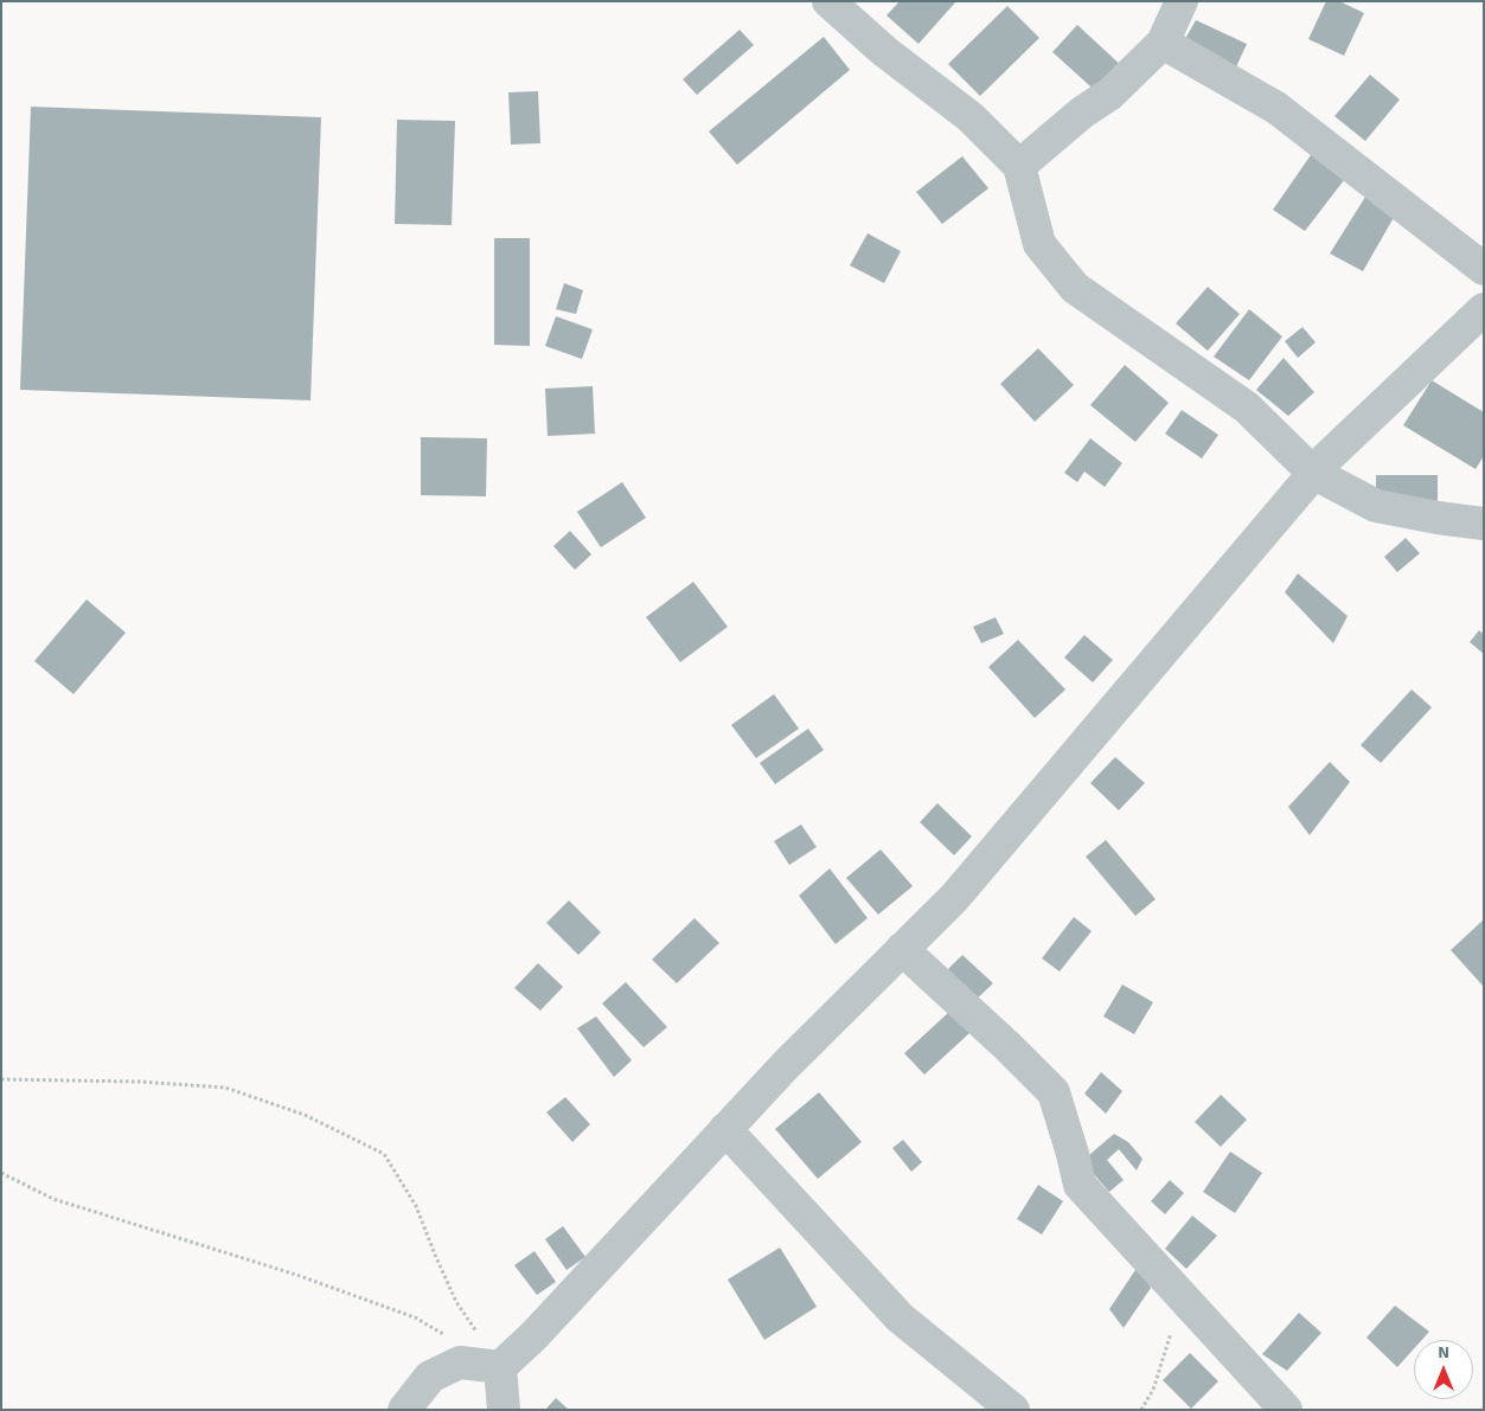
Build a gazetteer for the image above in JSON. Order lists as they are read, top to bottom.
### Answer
{
  "north": "top"
}
